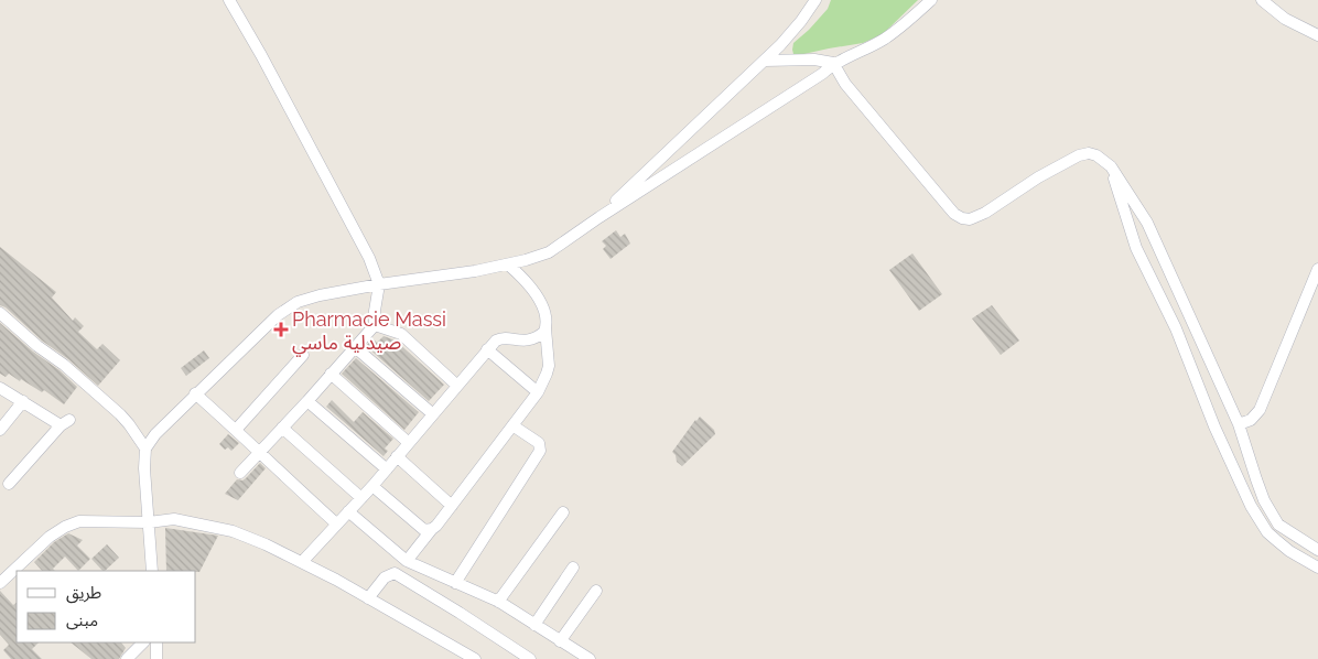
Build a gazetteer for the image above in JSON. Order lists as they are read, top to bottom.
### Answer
{
  "places": {
    "health": ["Pharmacie Massi صيدلية ماسي"]
  },
  "legend": ["طريق", "مبنى"]
}
